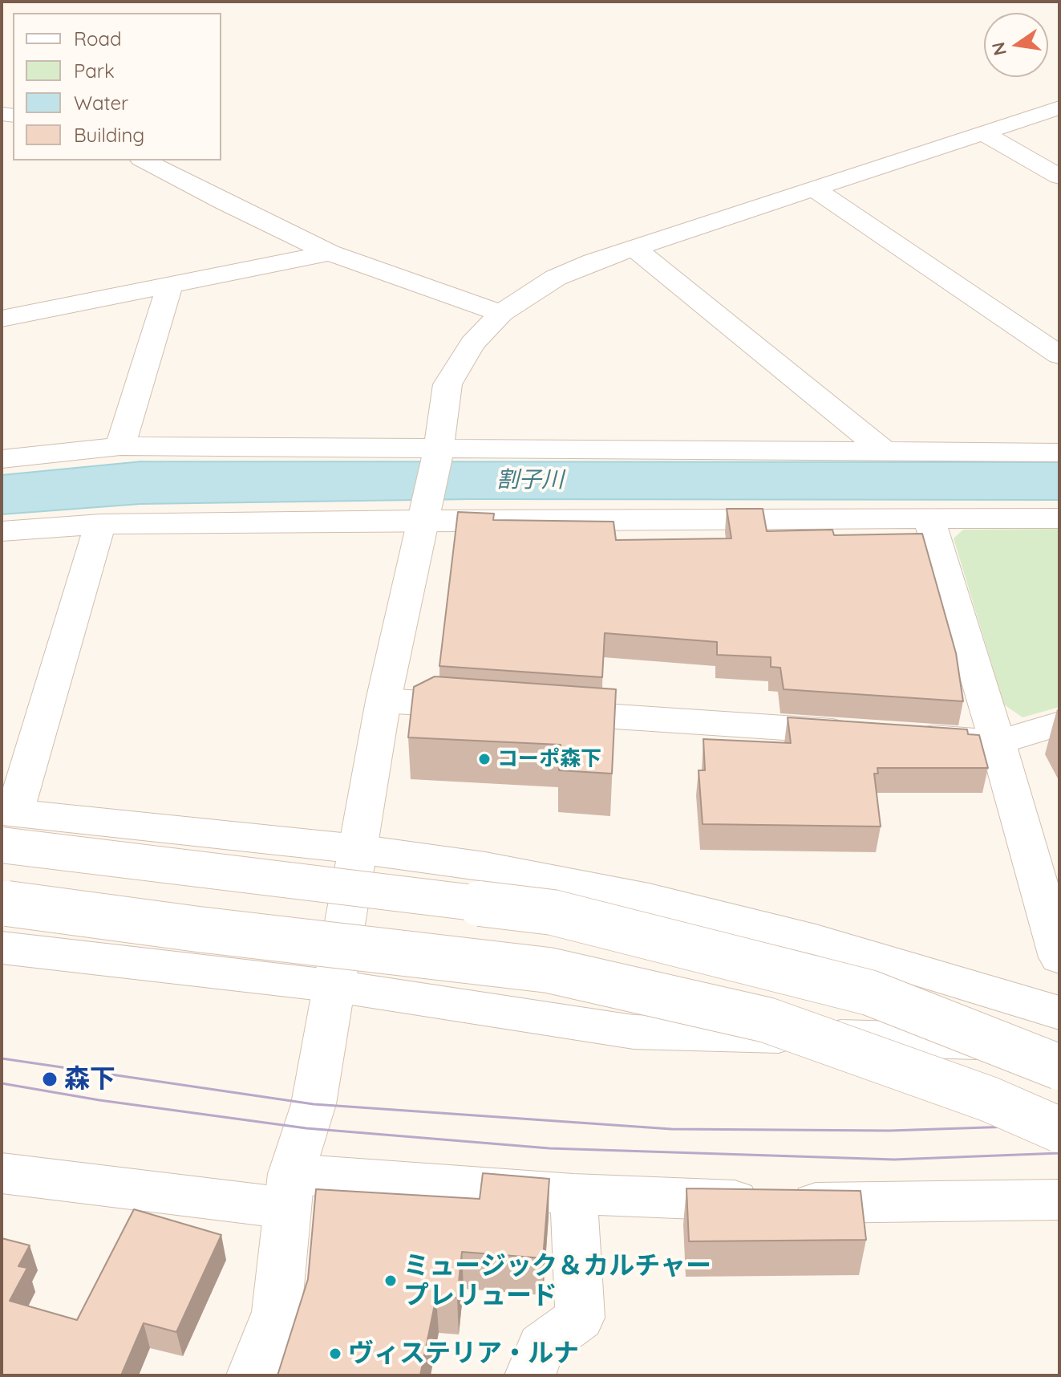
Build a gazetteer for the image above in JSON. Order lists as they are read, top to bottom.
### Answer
{
  "water": ["割子川"],
  "places": [
    "コーポ森下",
    "森下",
    "ミュージック＆カルチャー プレリュード",
    "ヴィステリア・ルナ"
  ],
  "legend": [
    "Road",
    "Park",
    "Water",
    "Building"
  ],
  "north": "left"
}
